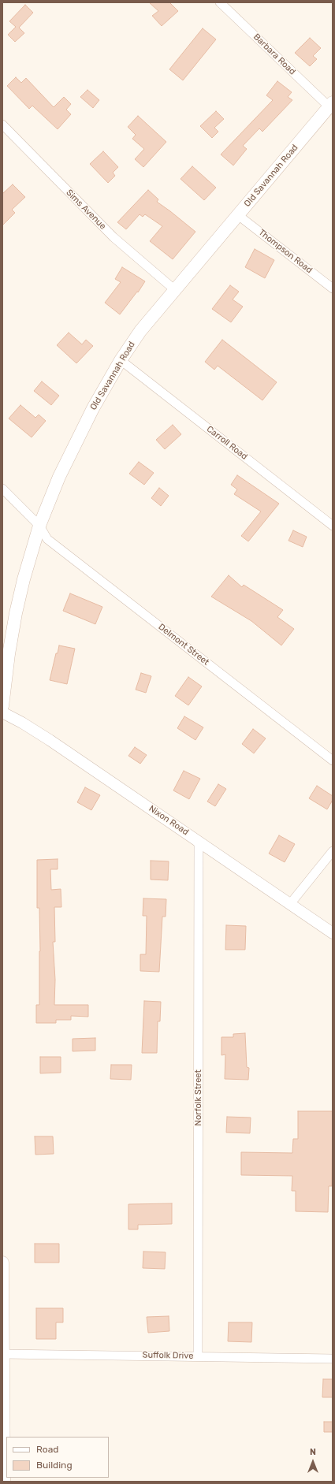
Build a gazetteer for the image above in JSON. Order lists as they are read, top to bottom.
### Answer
{
  "streets": {
    "main road": ["Old Savannah Road"],
    "street": [
      "Barbara Road",
      "Sims Avenue",
      "Thompson Road",
      "Carroll Road",
      "Delmont Street",
      "Nixon Road",
      "Norfolk Street",
      "Suffolk Drive"
    ]
  },
  "crossings": [
    ["Barbara Road", "Old Savannah Road"],
    ["Old Savannah Road", "Sims Avenue"],
    ["Old Savannah Road", "Thompson Road"],
    ["Old Savannah Road", "Carroll Road"],
    ["Old Savannah Road", "Delmont Street"],
    ["Nixon Road", "Norfolk Street"],
    ["Norfolk Street", "Suffolk Drive"]
  ],
  "legend": ["Road", "Building"],
  "north": "top"
}
